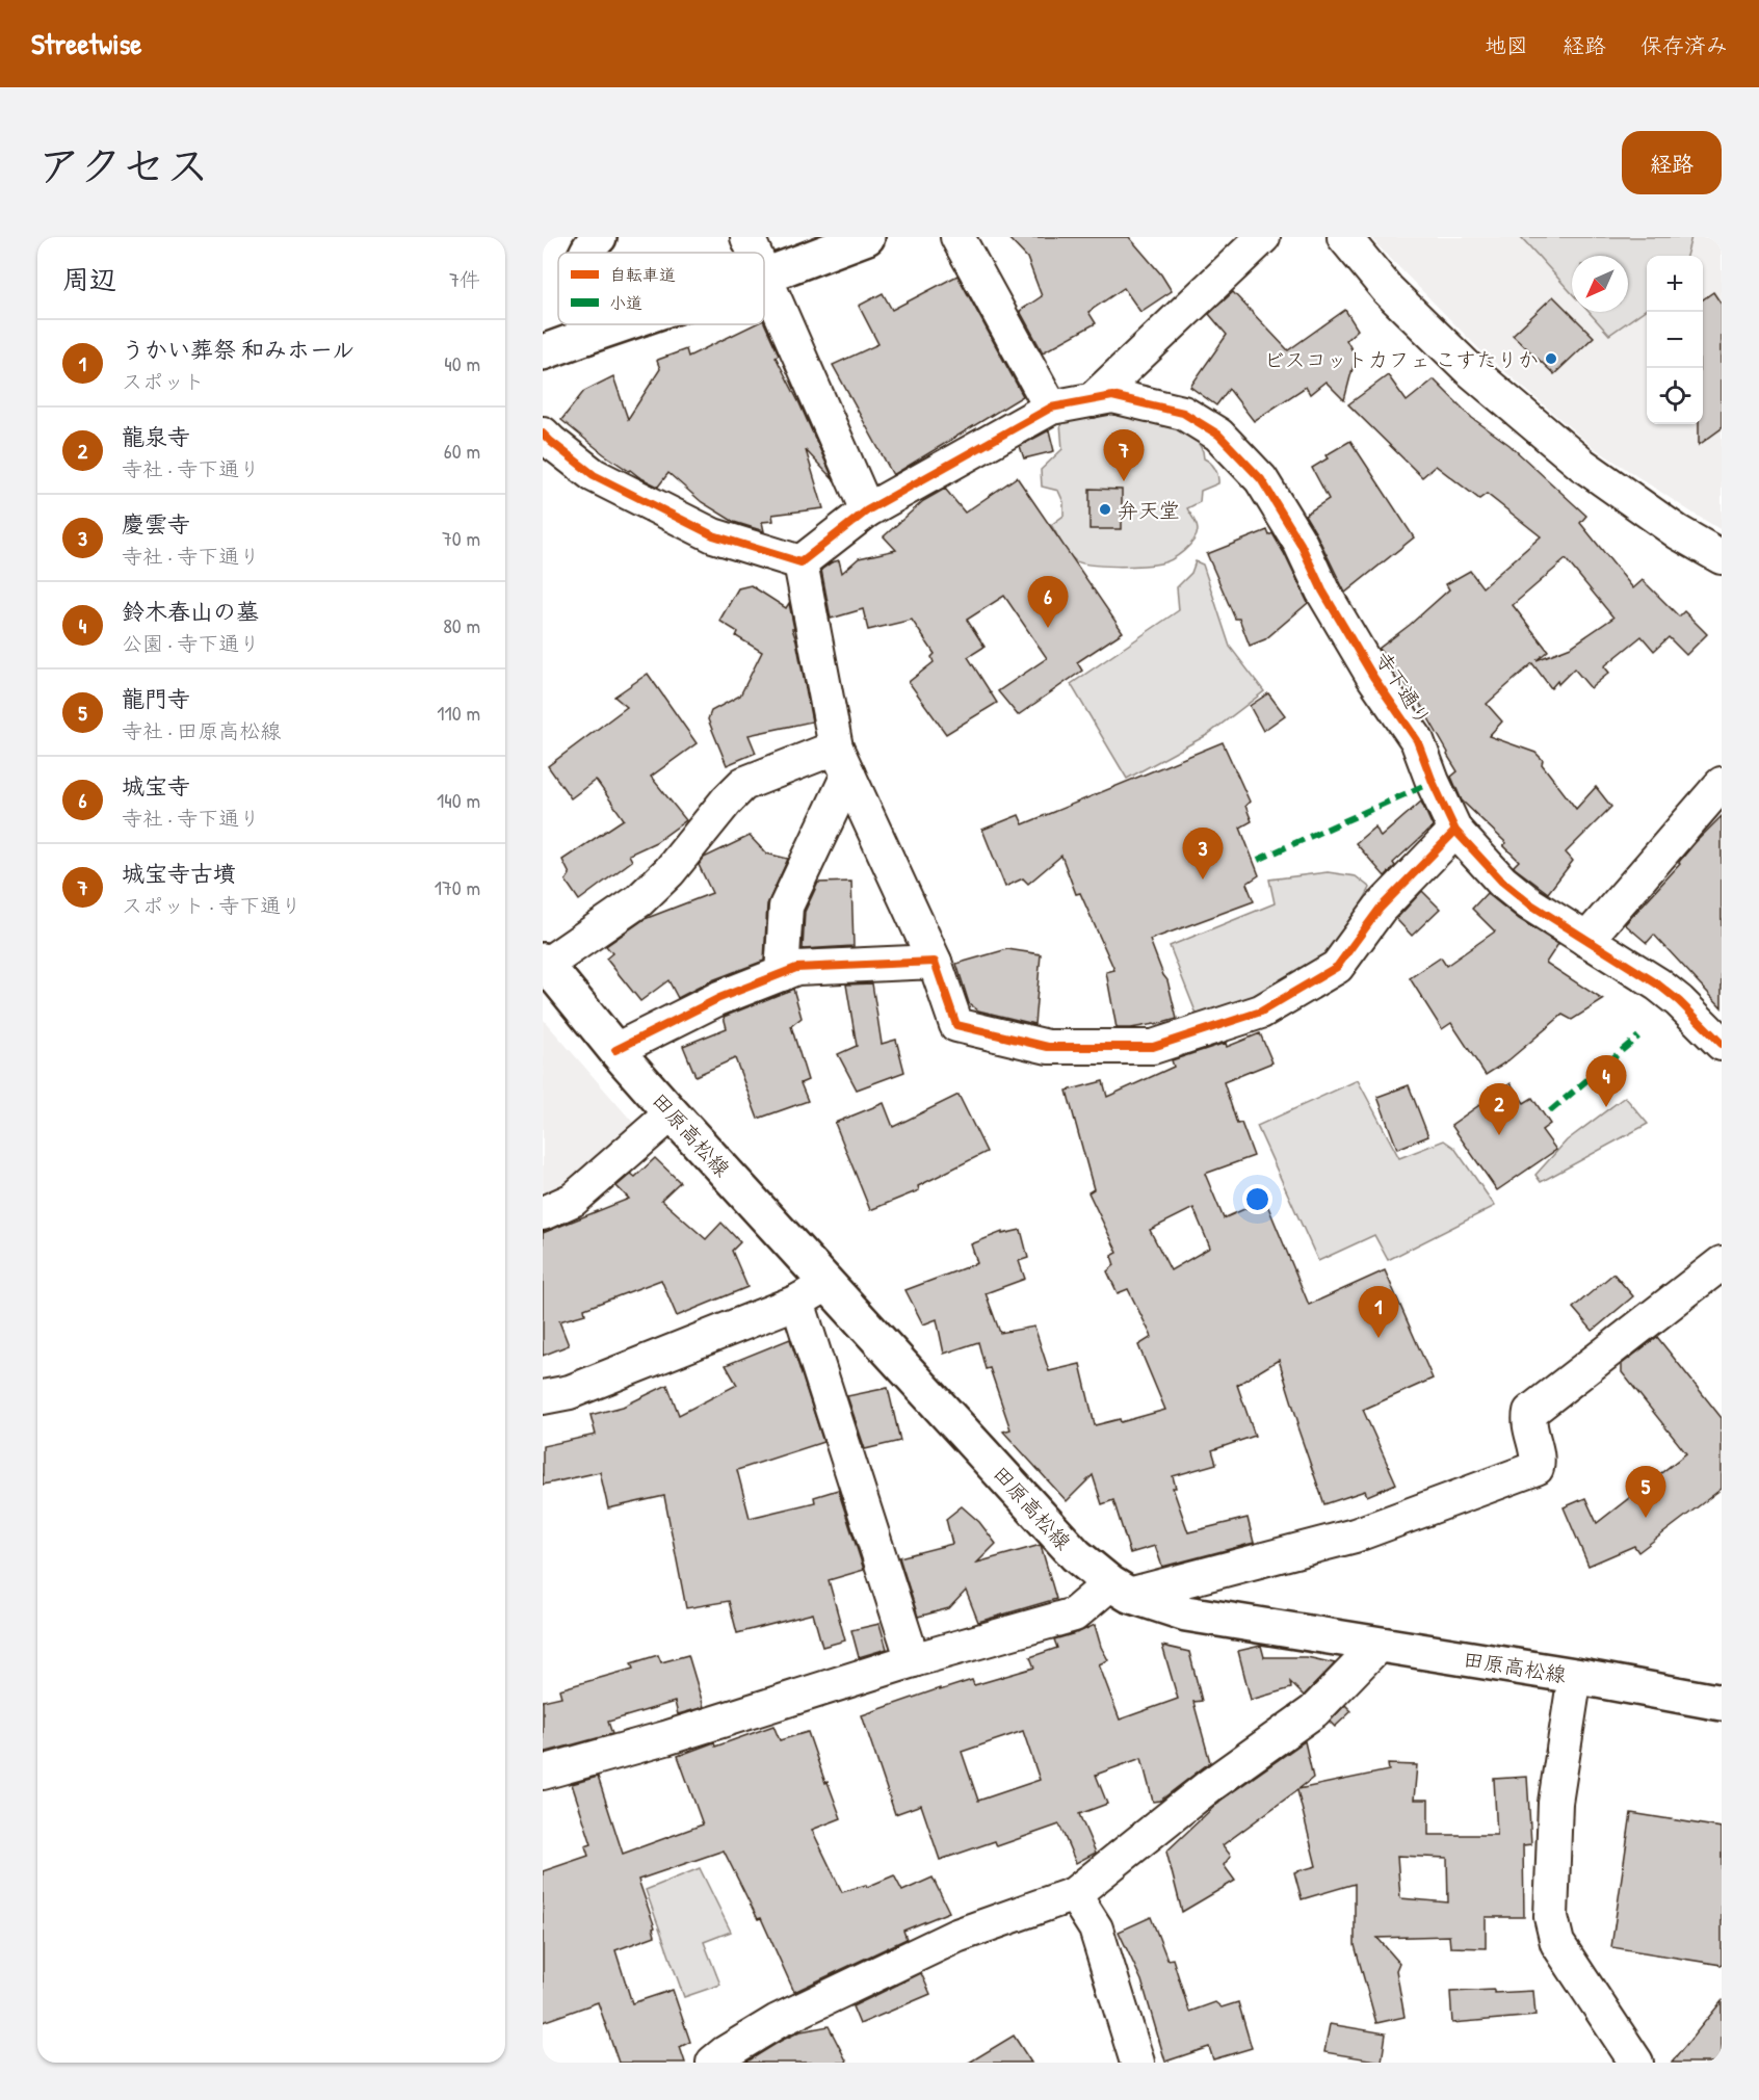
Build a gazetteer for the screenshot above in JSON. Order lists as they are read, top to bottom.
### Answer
{
  "streets": {
    "main road": ["田原高松線"],
    "street": ["寺下通り"]
  },
  "places": ["ビスコットカフェ こすたりか", "弁天堂"],
  "legend": ["自転車道", "小道"],
  "north": "bottom left",
  "page": {
    "header": "Streetwise",
    "nav": ["地図", "経路", "保存済み"],
    "title": "アクセス",
    "buttons": "経路",
    "heading": ["周辺", "7件"],
    "map_buttons": ["+", "−"],
    "list": [
      {
        "mark": "1",
        "name": "うかい葬祭 和みホール",
        "note": "スポット",
        "value": "40 m"
      },
      {
        "mark": "2",
        "name": "龍泉寺",
        "note": "寺社 · 寺下通り",
        "value": "60 m"
      },
      {
        "mark": "3",
        "name": "慶雲寺",
        "note": "寺社 · 寺下通り",
        "value": "70 m"
      },
      {
        "mark": "4",
        "name": "鈴木春山の墓",
        "note": "公園 · 寺下通り",
        "value": "80 m"
      },
      {
        "mark": "5",
        "name": "龍門寺",
        "note": "寺社 · 田原高松線",
        "value": "110 m"
      },
      {
        "mark": "6",
        "name": "城宝寺",
        "note": "寺社 · 寺下通り",
        "value": "140 m"
      },
      {
        "mark": "7",
        "name": "城宝寺古墳",
        "note": "スポット · 寺下通り",
        "value": "170 m"
      }
    ],
    "pins": [
      "7",
      "6",
      "3",
      "4",
      "2",
      "1",
      "5"
    ]
  }
}
